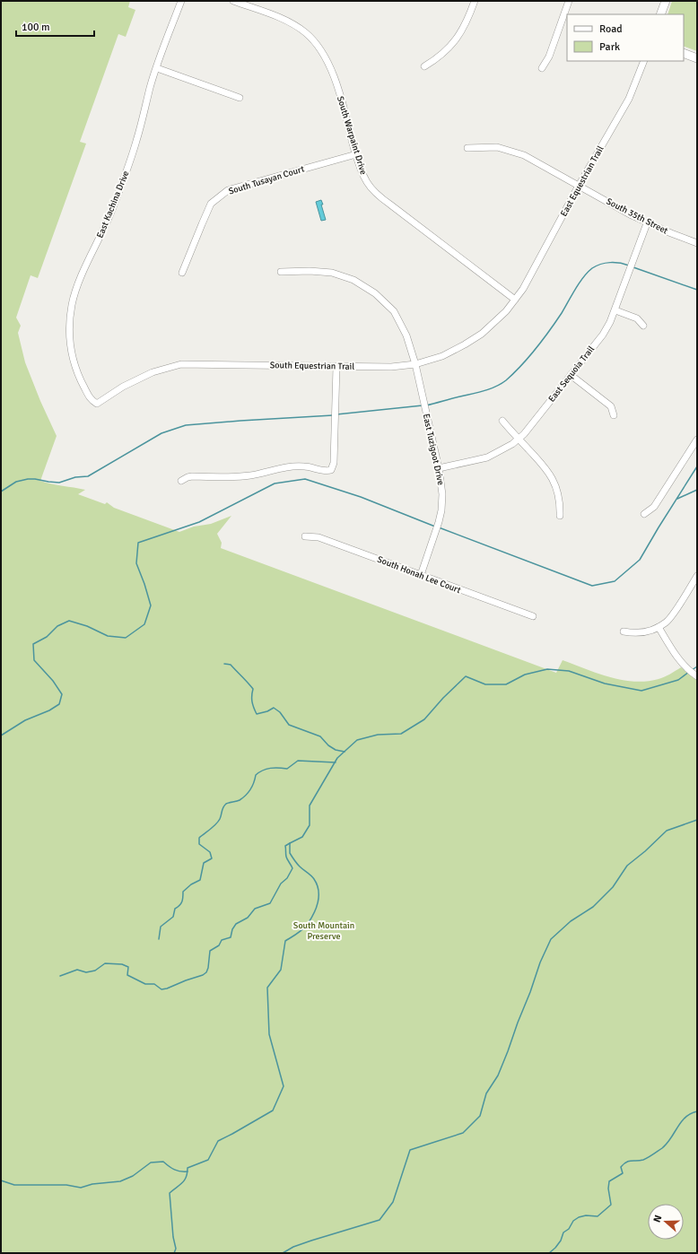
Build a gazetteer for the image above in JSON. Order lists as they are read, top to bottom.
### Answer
{
  "streets": {
    "street": [
      "South Warpaint Drive",
      "South Tusayan Court",
      "East Equestrian Trail",
      "East Kachina Drive",
      "South 35th Street",
      "South Equestrian Trail",
      "East Sequoia Trail",
      "East Tuzigoot Drive",
      "South Honah Lee Court"
    ]
  },
  "crossings": [
    ["South Warpaint Drive", "South Tusayan Court"],
    ["South Warpaint Drive", "East Equestrian Trail"],
    ["South Warpaint Drive", "South Equestrian Trail"],
    ["East Equestrian Trail", "South 35th Street"],
    ["East Equestrian Trail", "South Equestrian Trail"],
    ["East Kachina Drive", "South Equestrian Trail"],
    ["South 35th Street", "East Sequoia Trail"],
    ["South Equestrian Trail", "East Tuzigoot Drive"],
    ["East Sequoia Trail", "East Tuzigoot Drive"],
    ["East Tuzigoot Drive", "South Honah Lee Court"]
  ],
  "parks": ["South Mountain Preserve"],
  "legend": ["Road", "Park"],
  "scale_bar": "100 m",
  "north": "left"
}
